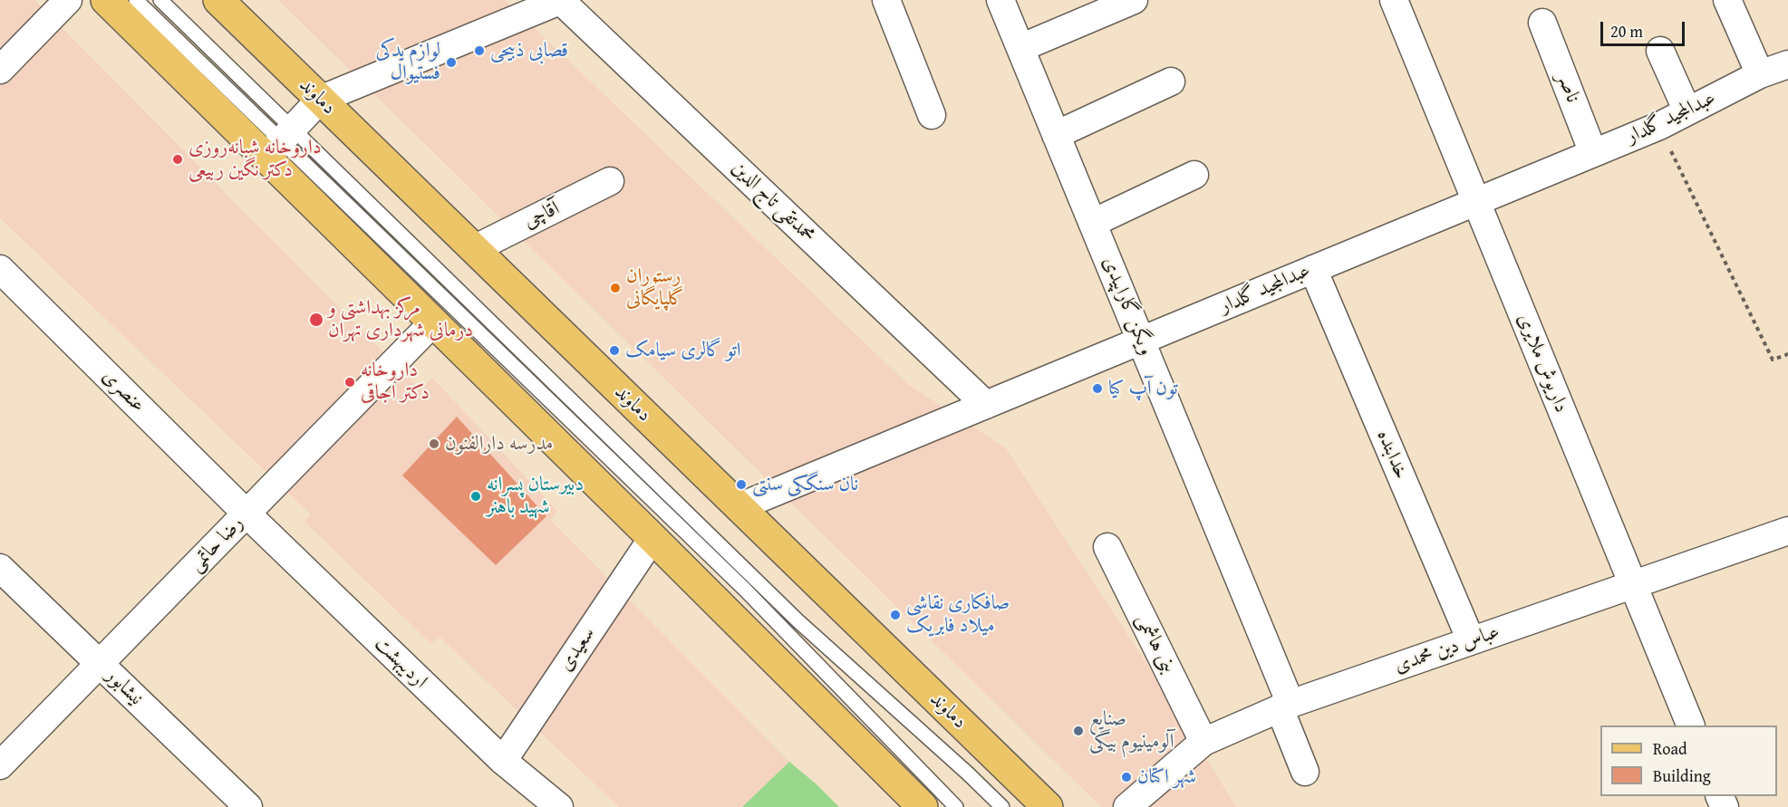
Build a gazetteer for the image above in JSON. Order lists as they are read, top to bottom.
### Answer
{
  "streets": {
    "main road": ["دماوند"],
    "street": [
      "ناصر",
      "عبدالمجید گلدار",
      "محمدتقی تاج الدین",
      "آقاچی",
      "ویگن گاراپیدی",
      "داریوش ملایری",
      "عنصری",
      "خدابنده",
      "رضا حاتمی",
      "بنی هاشمی",
      "سعیدی",
      "عباس دین محمدی",
      "اردیبهشت",
      "نیشابور"
    ]
  },
  "crossings": [
    ["ناصر", "عبدالمجید گلدار"],
    ["دماوند", "عبدالمجید گلدار"],
    ["دماوند", "آقاچی"],
    ["عبدالمجید گلدار", "محمدتقی تاج الدین"],
    ["عبدالمجید گلدار", "ویگن گاراپیدی"],
    ["عبدالمجید گلدار", "داریوش ملایری"],
    ["عبدالمجید گلدار", "خدابنده"],
    ["ویگن گاراپیدی", "عباس دین محمدی"],
    ["داریوش ملایری", "عباس دین محمدی"],
    ["عنصری", "رضا حاتمی"],
    ["عنصری", "اردیبهشت"],
    ["خدابنده", "عباس دین محمدی"],
    ["رضا حاتمی", "اردیبهشت"],
    ["رضا حاتمی", "نیشابور"],
    ["بنی هاشمی", "عباس دین محمدی"],
    ["سعیدی", "اردیبهشت"]
  ],
  "places": [
    "قصابی ذبیحی",
    "لوازم یدکی فستیوال",
    "داروخانه شبانه‌روزی دکتر نگین ربیعی",
    "رستوران گلپایگانی",
    "مرکز بهداشتی و درمانی شهرداری تهران",
    "اتو گالری سیامک",
    "داروخانه دکتر اجاقی",
    "تون آپ کیا",
    "مدرسه دارالفنون",
    "نان سنگکی سنتی",
    "دبیرستان پسرانه شهید باهنر",
    "صافکاری نقاشی میلاد فابریک",
    "صنایع آلومینیوم بیگی",
    "شهر اکتان"
  ],
  "legend": ["Road", "Building"],
  "scale_bar": "20 m"
}
